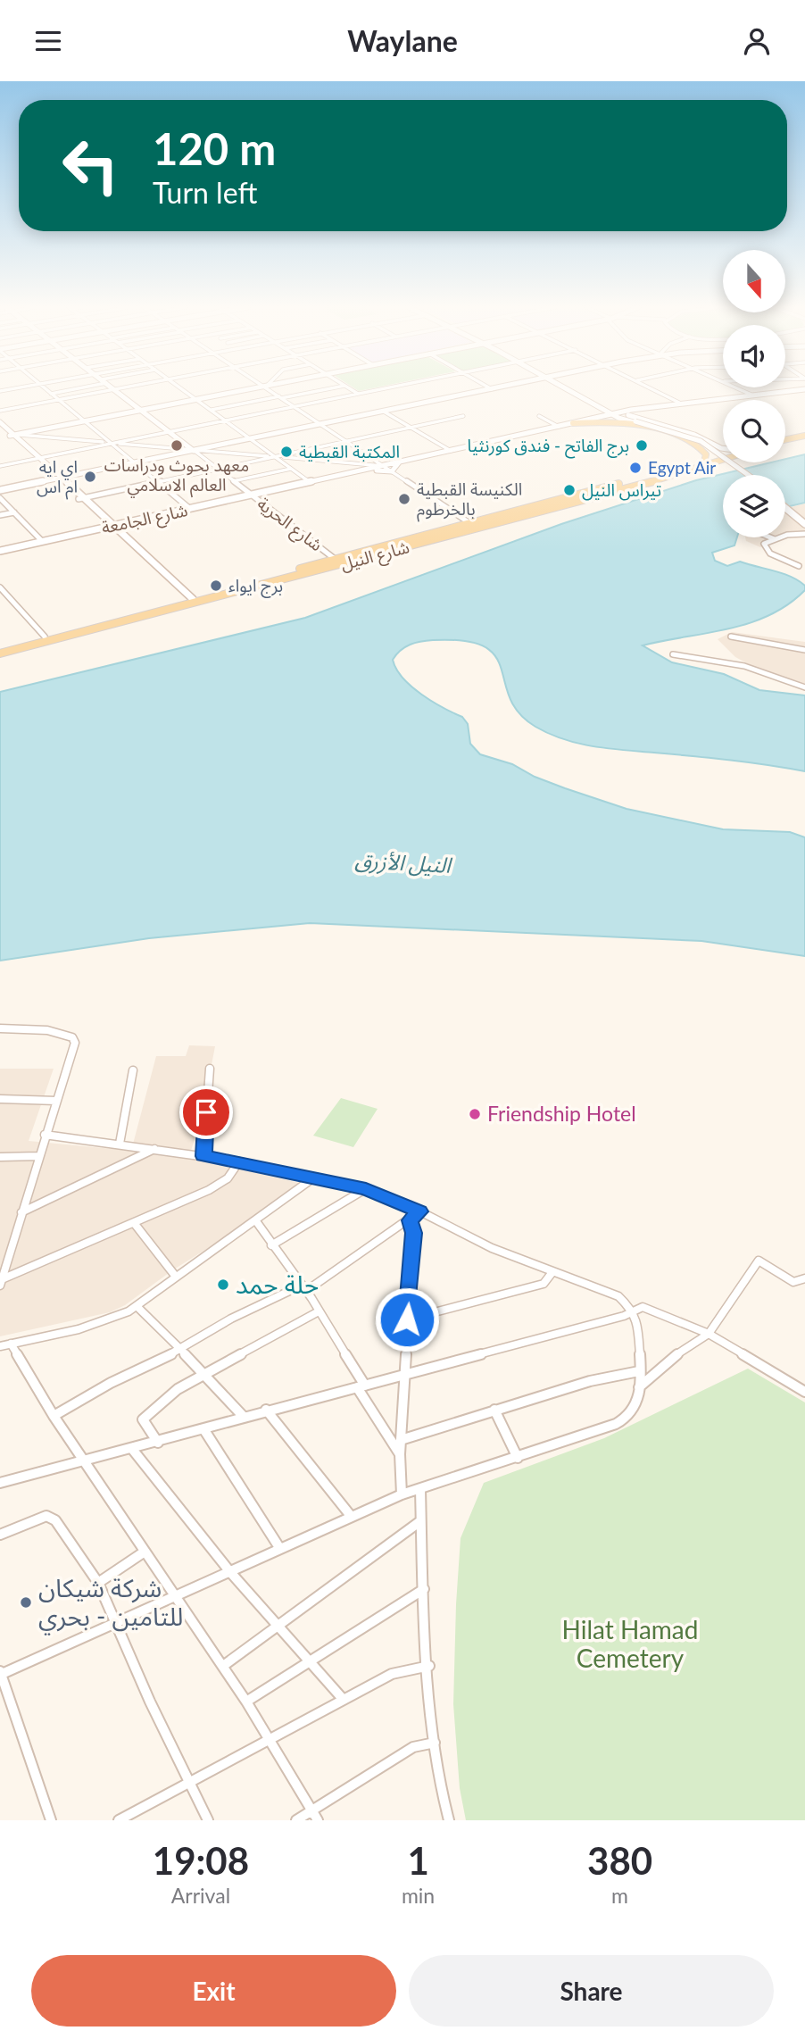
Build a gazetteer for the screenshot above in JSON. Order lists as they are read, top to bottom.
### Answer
{
  "streets": {
    "main road": ["شارع النيل"],
    "street": ["شارع الجامعة", "شارع الحرية"]
  },
  "crossings": [
    ["شارع الجامعة", "شارع الحرية"],
    ["شارع الحرية", "شارع النيل"]
  ],
  "water": ["النيل الأزرق"],
  "parks": ["Hilat Hamad Cemetery"],
  "places": [
    "معهد بحوث ودراسات العالم الاسلامي",
    "برج الفاتح - فندق كورنثيا",
    "المكتبة القبطية",
    "Egypt Air",
    "اي ايه ام اس",
    "تيراس النيل",
    "الكنيسة القبطية بالخرطوم",
    "برج ايواء",
    "Friendship Hotel",
    "حلة حمد",
    "شركة شيكان للتامين - بحري"
  ],
  "north": "bottom",
  "page": {
    "header": "Waylane",
    "turn": ["120 m", "Turn left"],
    "eta": [
      "19:08",
      "Arrival",
      "1",
      "min",
      "380",
      "m"
    ],
    "buttons": ["Exit", "Share"]
  }
}
